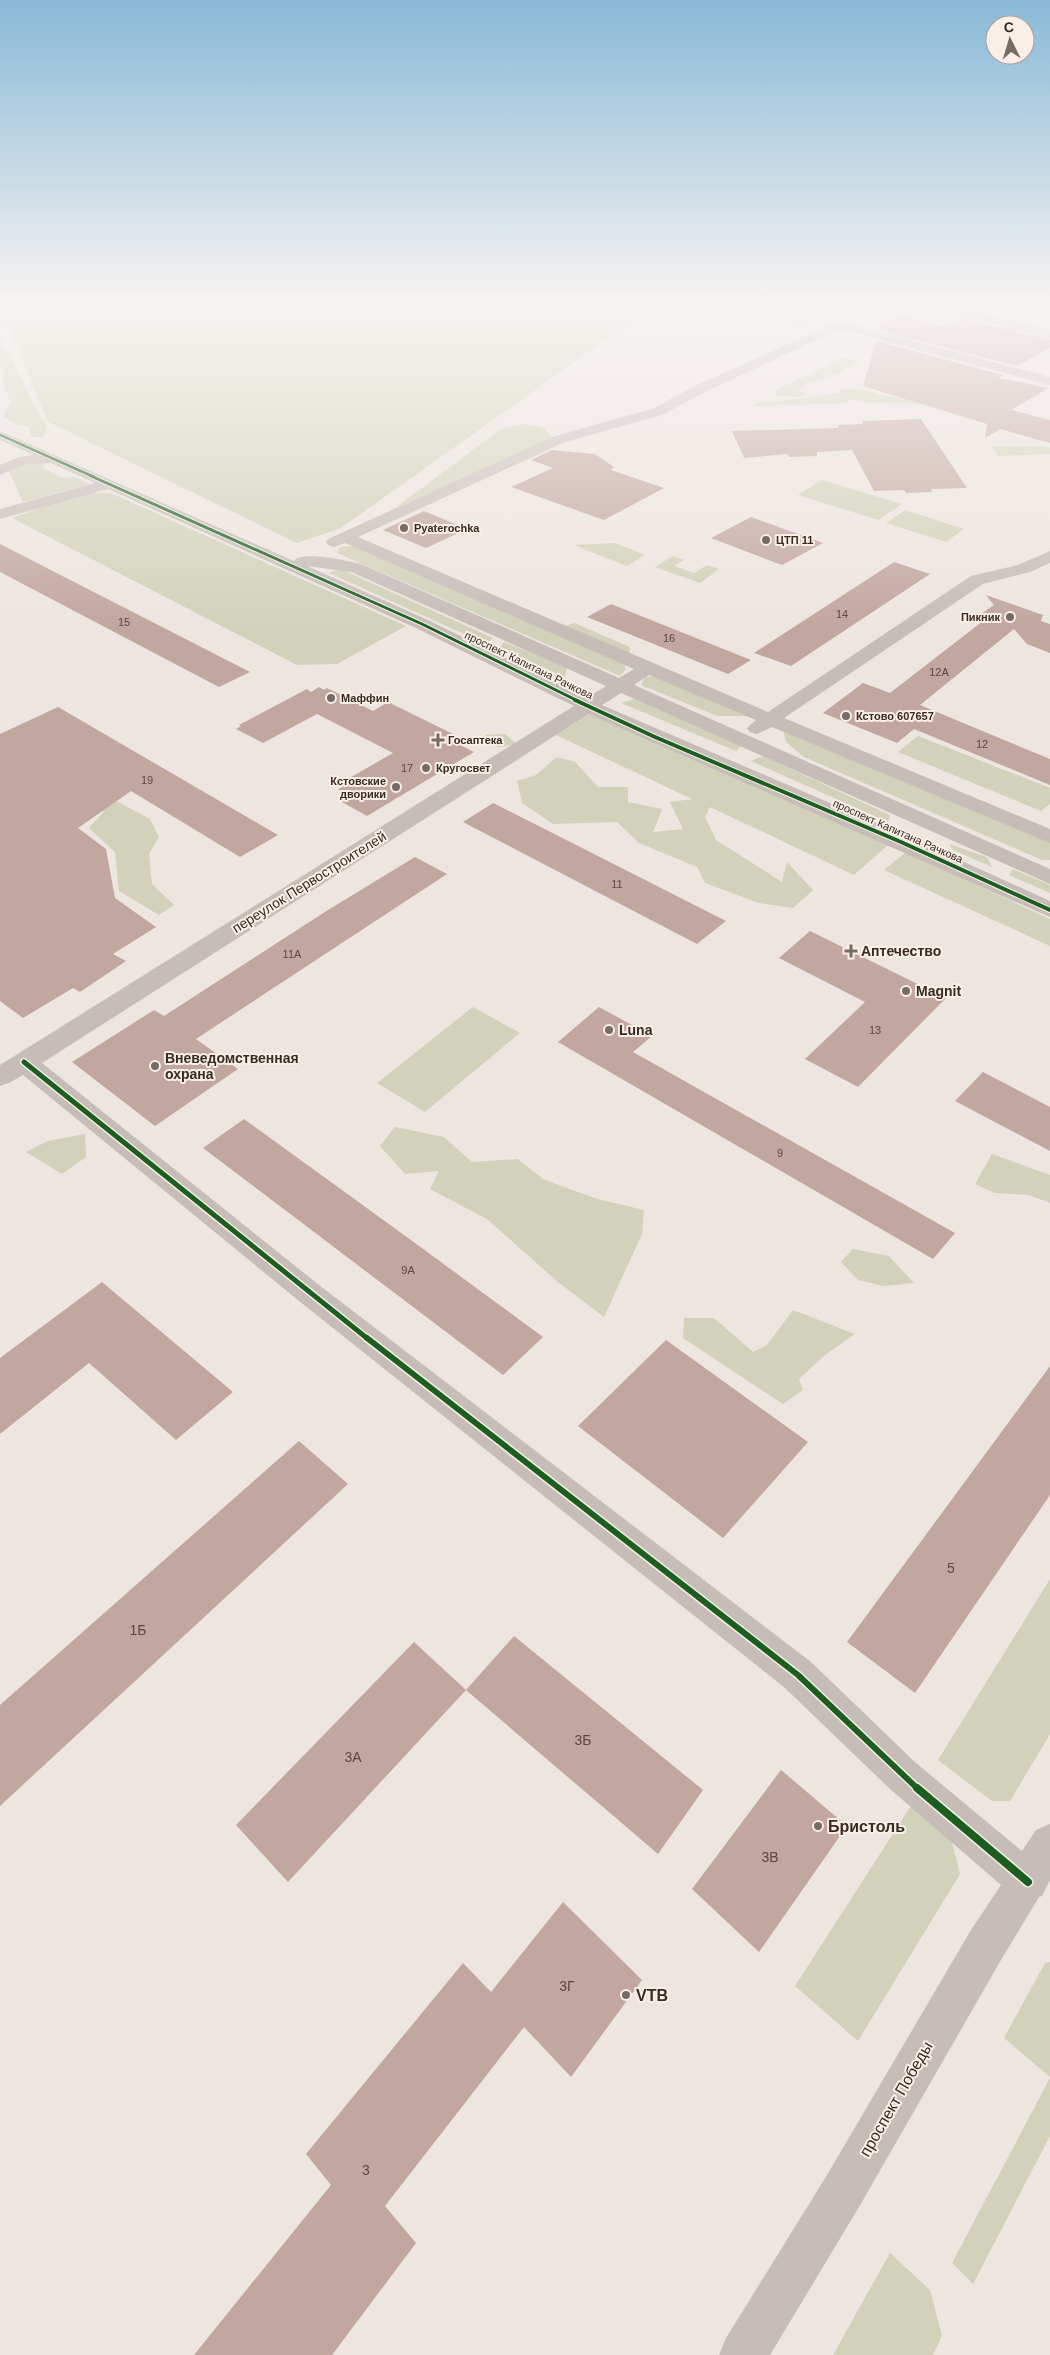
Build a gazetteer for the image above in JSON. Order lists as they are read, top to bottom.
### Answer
{
  "streets": {
    "street": ["проспект Капитана Рачкова", "переулок Первостроителей", "проспект Победы"]
  },
  "crossings": [
    ["проспект Капитана Рачкова", "переулок Первостроителей"]
  ],
  "places": {
    "other": [
      "Pyaterochka",
      "ЦТП 11",
      "Пикник",
      "Маффин",
      "Кстово 607657",
      "Кругосвет",
      "Кстовские дворики",
      "Magnit",
      "Luna",
      "Вневедомственная охрана",
      "Бристоль",
      "VTB"
    ],
    "health": ["Госаптека", "Аптечество"]
  },
  "house_numbers": [
    "14",
    "15",
    "16",
    "12А",
    "12",
    "17",
    "19",
    "11",
    "11А",
    "13",
    "9",
    "9А",
    "5",
    "1Б",
    "3Б",
    "3А",
    "3В",
    "3Г",
    "3"
  ],
  "north": "top"
}
